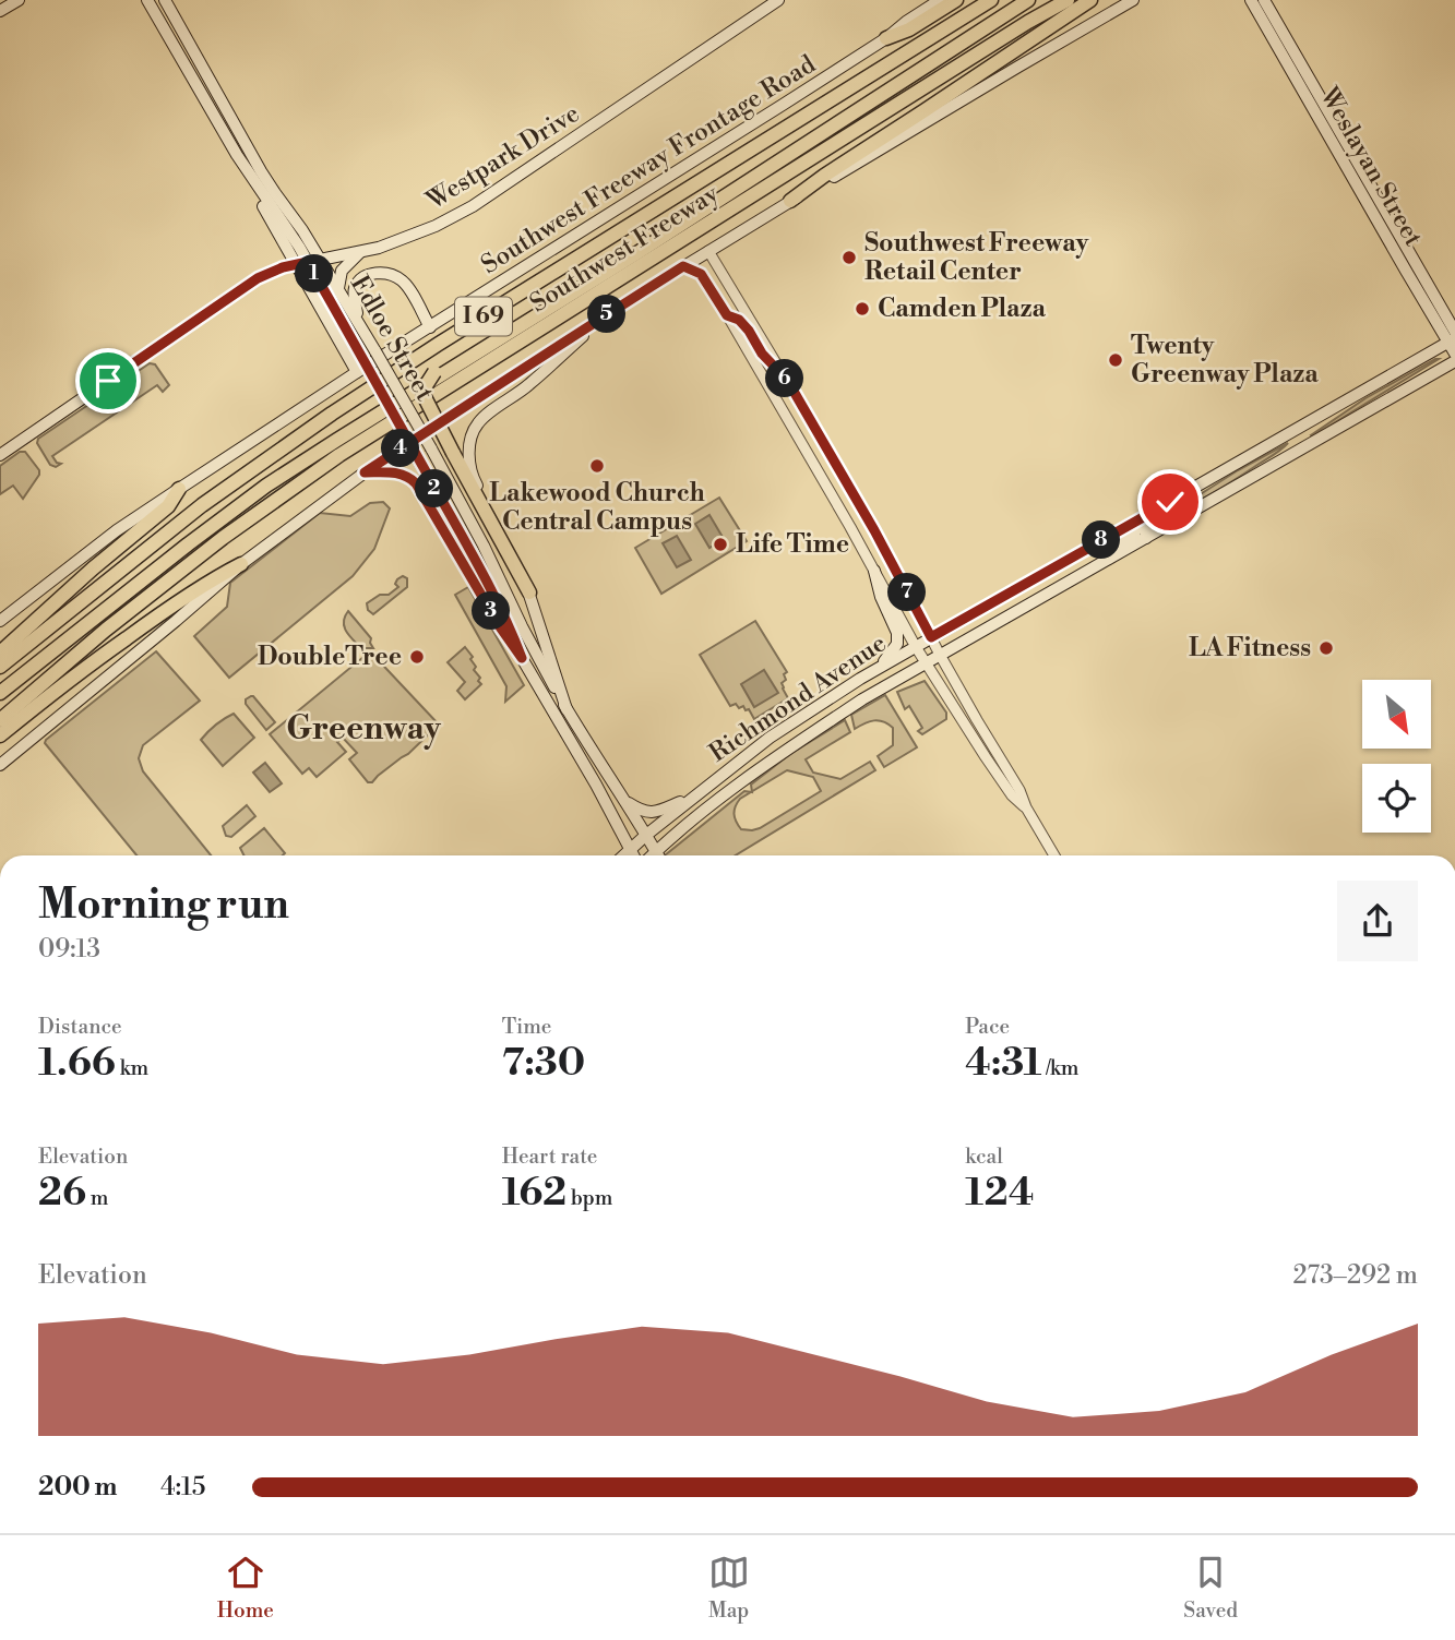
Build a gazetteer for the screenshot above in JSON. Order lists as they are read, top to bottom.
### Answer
{
  "streets": {
    "highway": ["Southwest Freeway", "I 69"],
    "main road": [
      "Westpark Drive",
      "Southwest Freeway Frontage Road",
      "Weslayan Street",
      "Edloe Street",
      "Richmond Avenue"
    ]
  },
  "crossings": [
    ["Westpark Drive", "Edloe Street"],
    ["Weslayan Street", "Richmond Avenue"],
    ["Edloe Street", "Richmond Avenue"]
  ],
  "districts": ["Greenway"],
  "places": [
    "Southwest Freeway Retail Center",
    "Camden Plaza",
    "Twenty Greenway Plaza",
    "Lakewood Church Central Campus",
    "Life Time",
    "LA Fitness",
    "DoubleTree"
  ],
  "north": "bottom right",
  "page": {
    "pins": [
      "1",
      "5",
      "6",
      "4",
      "2",
      "8",
      "7",
      "3"
    ],
    "heading": ["Morning run", "09:13"],
    "stats": [
      ["Distance", "1.66 km"],
      ["Time", "7:30"],
      ["Pace", "4:31 /km"],
      ["Elevation", "26 m"],
      ["Heart rate", "162 bpm"],
      ["kcal", "124"]
    ],
    "chart": ["Elevation", "273–292 m"],
    "list": [
      {
        "name": "200 m",
        "note": "4:15"
      }
    ],
    "tabs": ["Home", "Map", "Saved"]
  }
}
